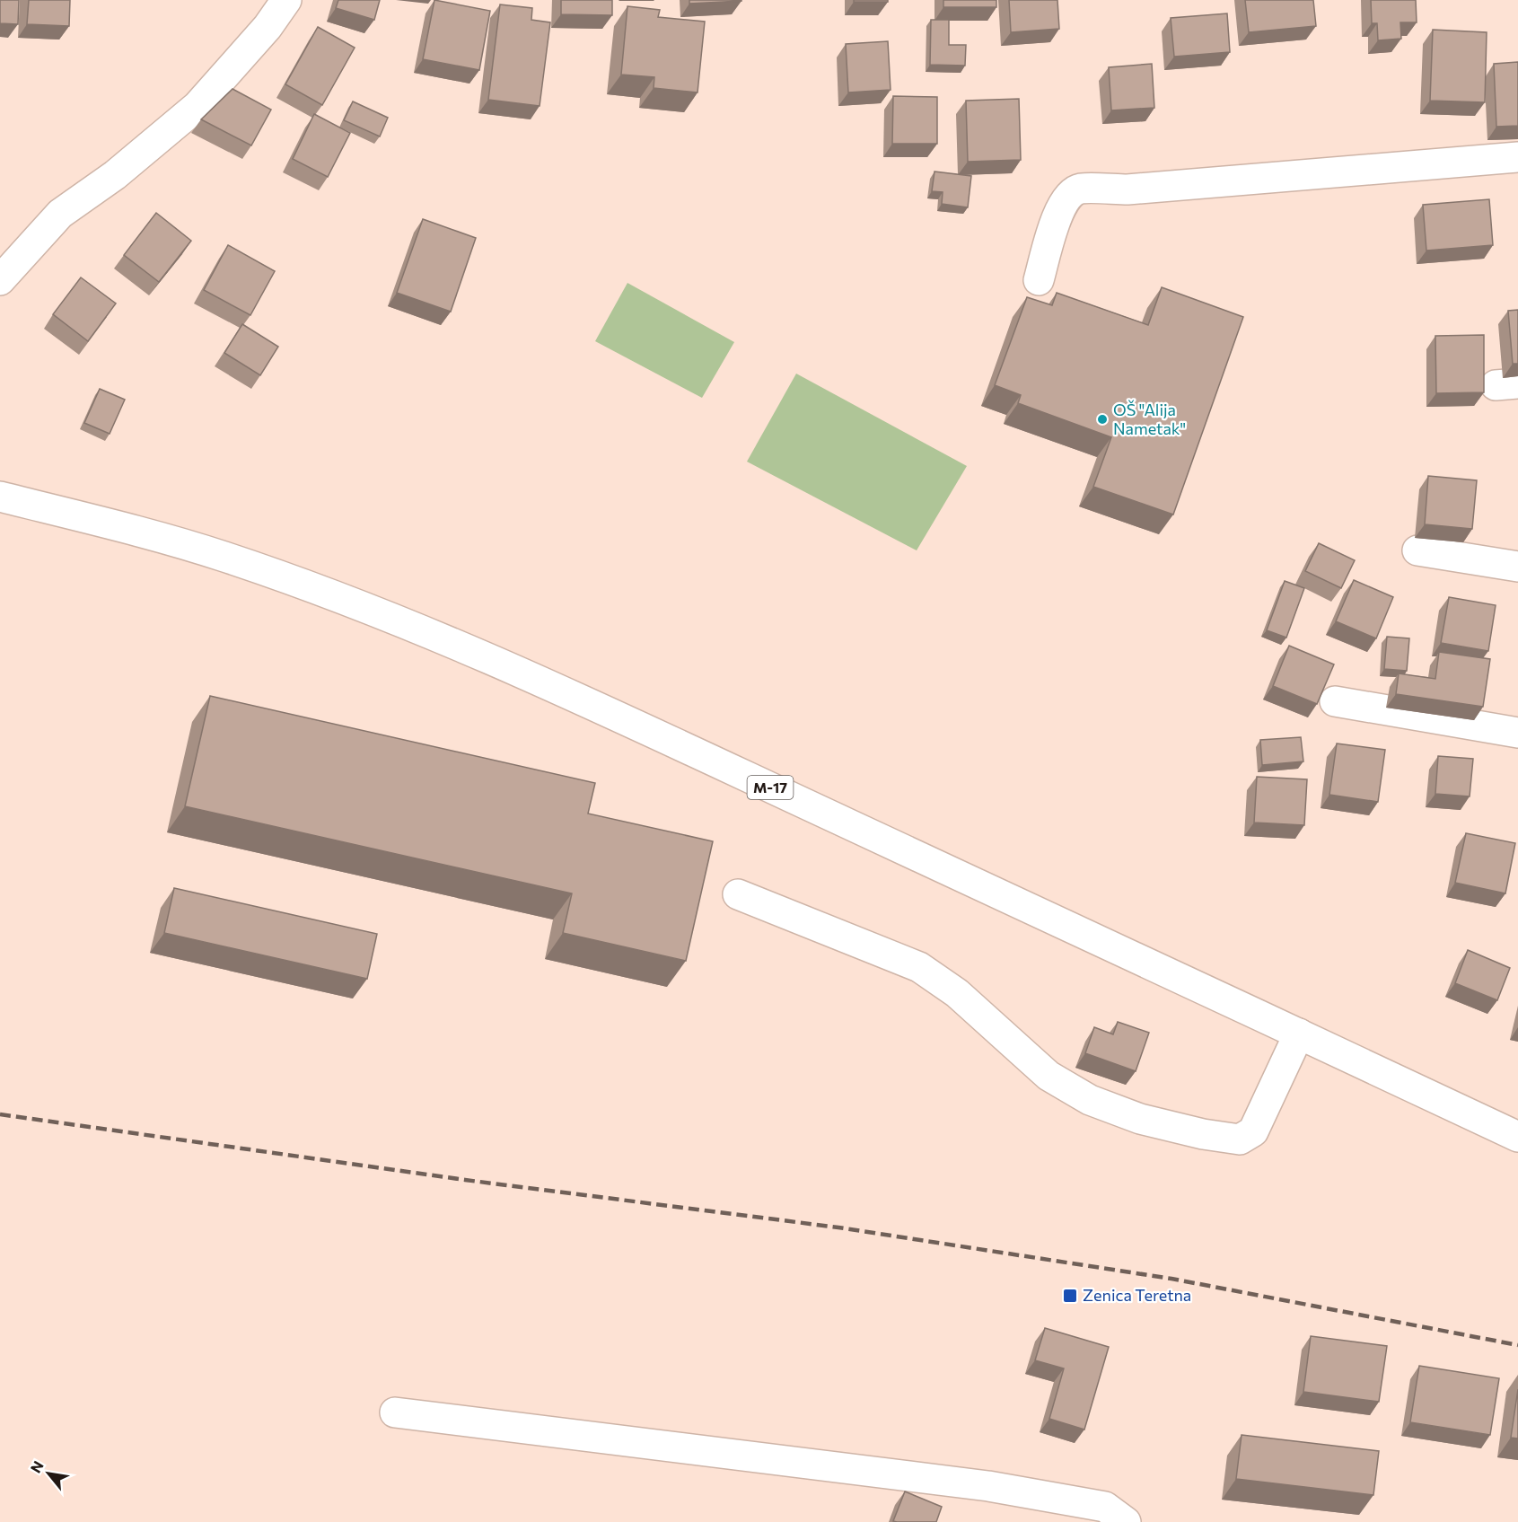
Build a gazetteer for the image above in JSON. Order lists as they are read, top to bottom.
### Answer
{
  "streets": {
    "street": ["M-17"]
  },
  "places": {
    "other": ["OŠ \"Alija Nametak\""],
    "transit": ["Zenica Teretna"]
  },
  "north": "top left"
}
